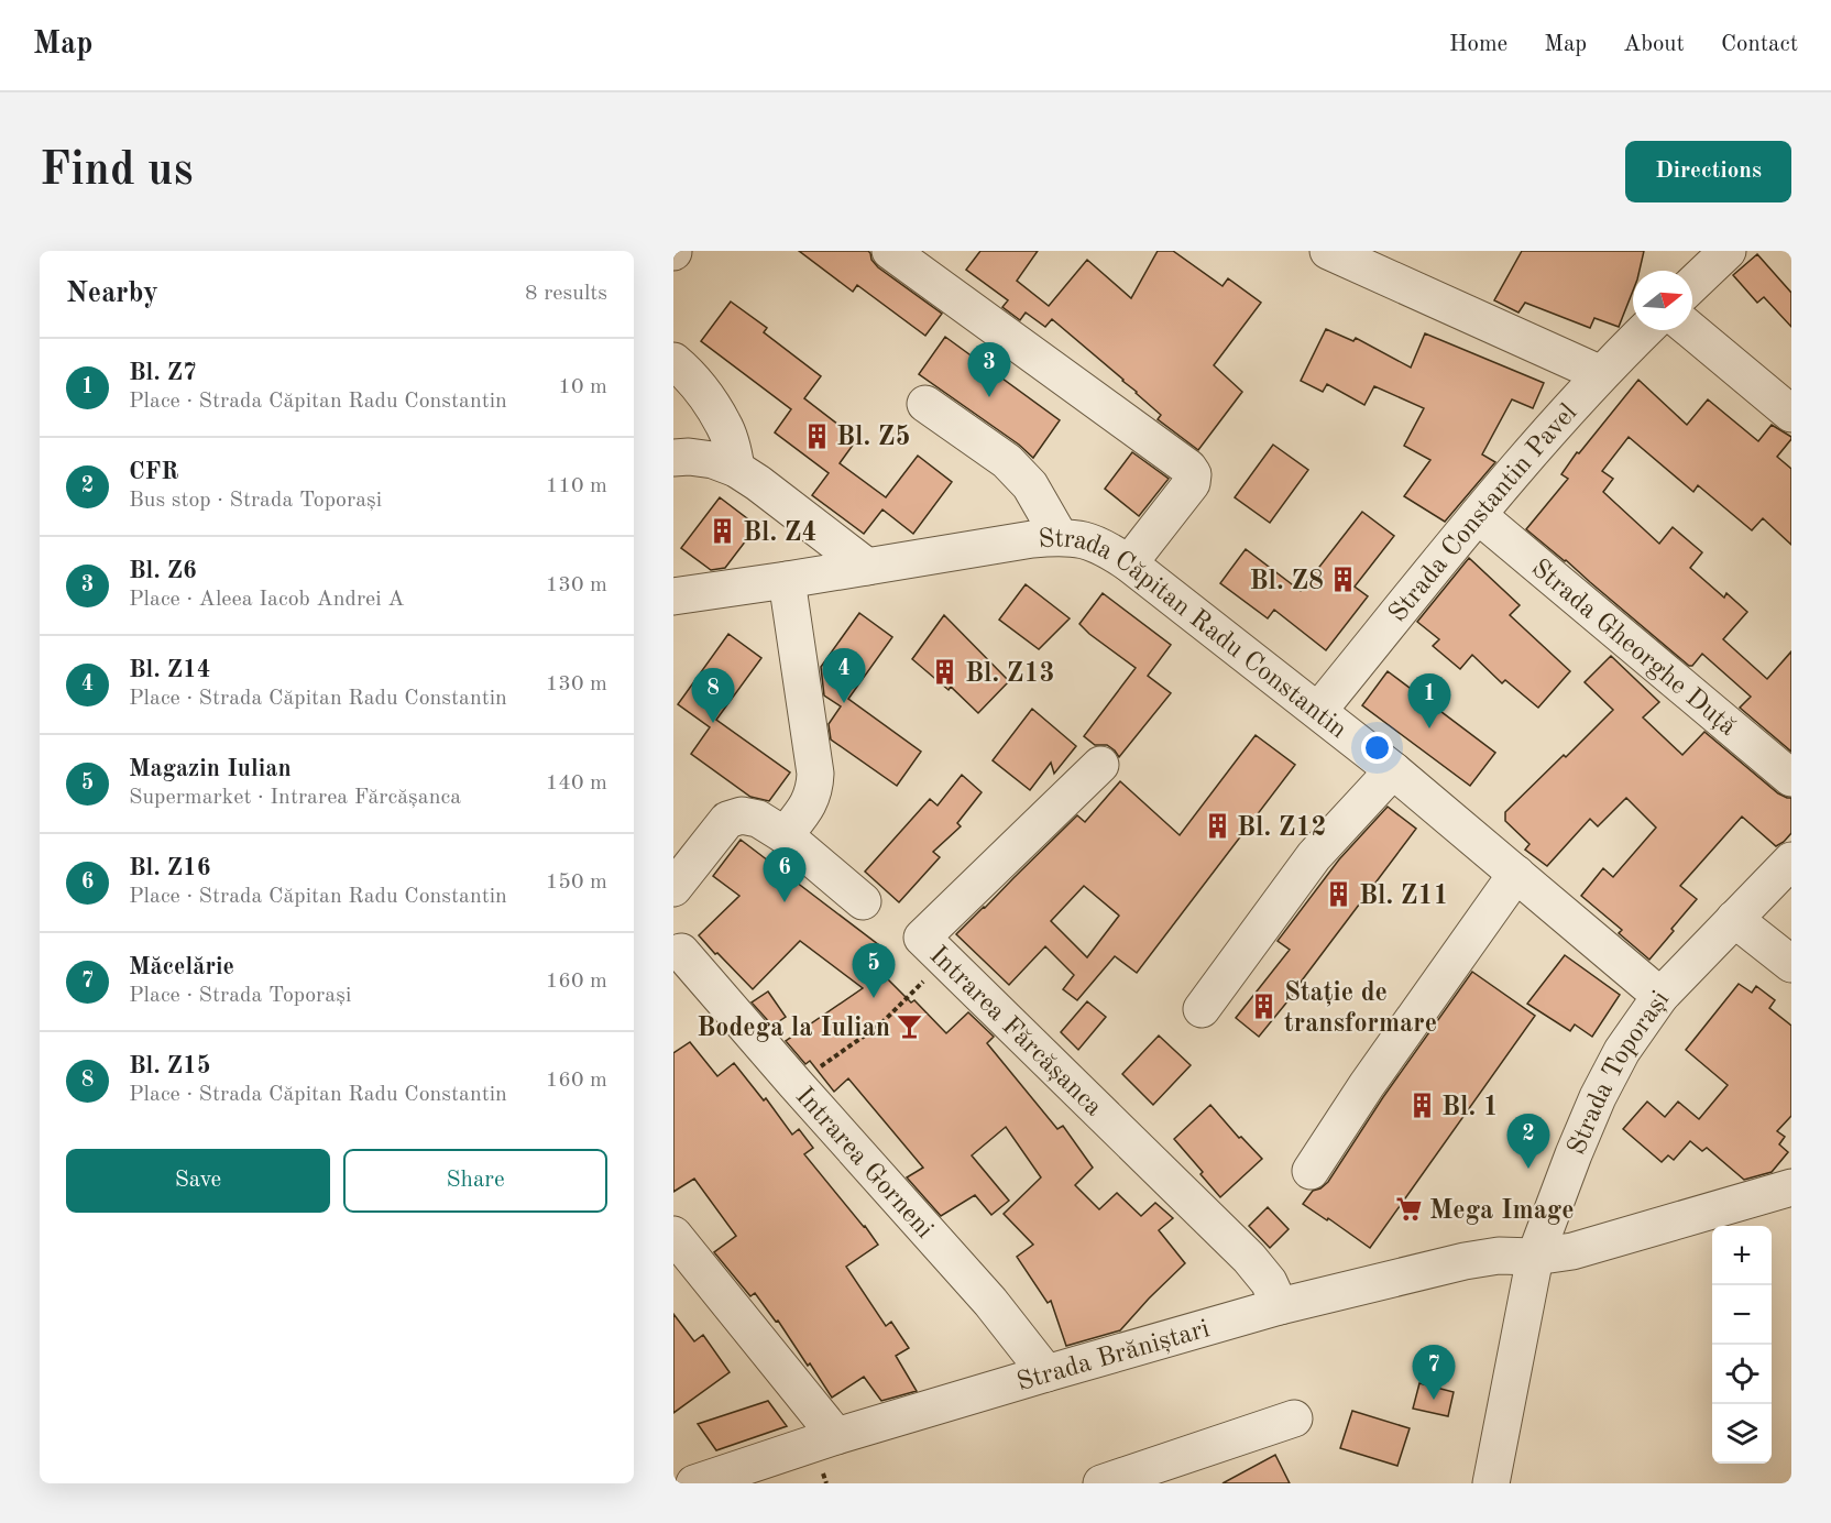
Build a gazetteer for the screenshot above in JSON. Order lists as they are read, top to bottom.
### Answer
{
  "streets": {
    "street": [
      "Strada Constantin Pavel",
      "Strada Căpitan Radu Constantin",
      "Strada Gheorghe Duță",
      "Intrarea Fărcășanca",
      "Strada Toporași",
      "Intrarea Gorneni",
      "Strada Brăniștari"
    ]
  },
  "crossings": [
    ["Strada Constantin Pavel", "Strada Căpitan Radu Constantin"],
    ["Strada Constantin Pavel", "Strada Gheorghe Duță"],
    ["Strada Căpitan Radu Constantin", "Strada Toporași"],
    ["Intrarea Fărcășanca", "Strada Brăniștari"],
    ["Strada Toporași", "Strada Brăniștari"],
    ["Intrarea Gorneni", "Strada Brăniștari"]
  ],
  "places": {
    "building": [
      "Bl. Z5",
      "Bl. Z4",
      "Bl. Z8",
      "Bl. Z13",
      "Bl. Z12",
      "Bl. Z11",
      "Stație de transformare",
      "Bl. 1"
    ],
    "bar": ["Bodega la Iulian"],
    "supermarket": ["Mega Image"]
  },
  "north": "right",
  "page": {
    "header": "Map",
    "nav": [
      "Home",
      "Map",
      "About",
      "Contact"
    ],
    "buttons": [
      "Directions",
      ["Save", "Share"]
    ],
    "title": "Find us",
    "heading": ["Nearby", "8 results"],
    "list": [
      {
        "mark": "1",
        "name": "Bl. Z7",
        "note": "Place · Strada Căpitan Radu Constantin",
        "value": "10 m"
      },
      {
        "mark": "2",
        "name": "CFR",
        "note": "Bus stop · Strada Toporași",
        "value": "110 m"
      },
      {
        "mark": "3",
        "name": "Bl. Z6",
        "note": "Place · Aleea Iacob Andrei A",
        "value": "130 m"
      },
      {
        "mark": "4",
        "name": "Bl. Z14",
        "note": "Place · Strada Căpitan Radu Constantin",
        "value": "130 m"
      },
      {
        "mark": "5",
        "name": "Magazin Iulian",
        "note": "Supermarket · Intrarea Fărcășanca",
        "value": "140 m"
      },
      {
        "mark": "6",
        "name": "Bl. Z16",
        "note": "Place · Strada Căpitan Radu Constantin",
        "value": "150 m"
      },
      {
        "mark": "7",
        "name": "Măcelărie",
        "note": "Place · Strada Toporași",
        "value": "160 m"
      },
      {
        "mark": "8",
        "name": "Bl. Z15",
        "note": "Place · Strada Căpitan Radu Constantin",
        "value": "160 m"
      }
    ],
    "pins": [
      "3",
      "4",
      "8",
      "1",
      "6",
      "5",
      "2",
      "7"
    ],
    "map_buttons": ["+", "−"]
  }
}
